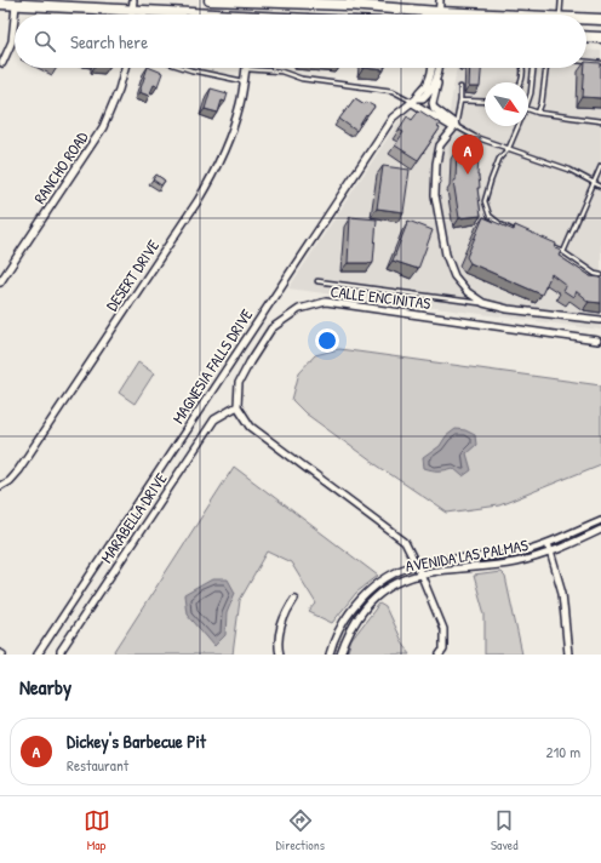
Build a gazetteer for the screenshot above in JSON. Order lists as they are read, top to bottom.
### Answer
{
  "streets": {
    "street": [
      "RANCHO ROAD",
      "DESERT DRIVE",
      "CALLE ENCINITAS",
      "MAGNESIA FALLS DRIVE",
      "MARABELLA DRIVE",
      "AVENIDA LAS PALMAS"
    ]
  },
  "crossings": [
    ["CALLE ENCINITAS", "MARABELLA DRIVE"]
  ],
  "north": "bottom right",
  "page": {
    "search": "Search here",
    "pins": "A",
    "heading": "Nearby",
    "list": [
      {
        "mark": "A",
        "name": "Dickey's Barbecue Pit",
        "note": "Restaurant",
        "value": "210 m"
      }
    ],
    "nav": ["Map", "Directions", "Saved"]
  }
}
